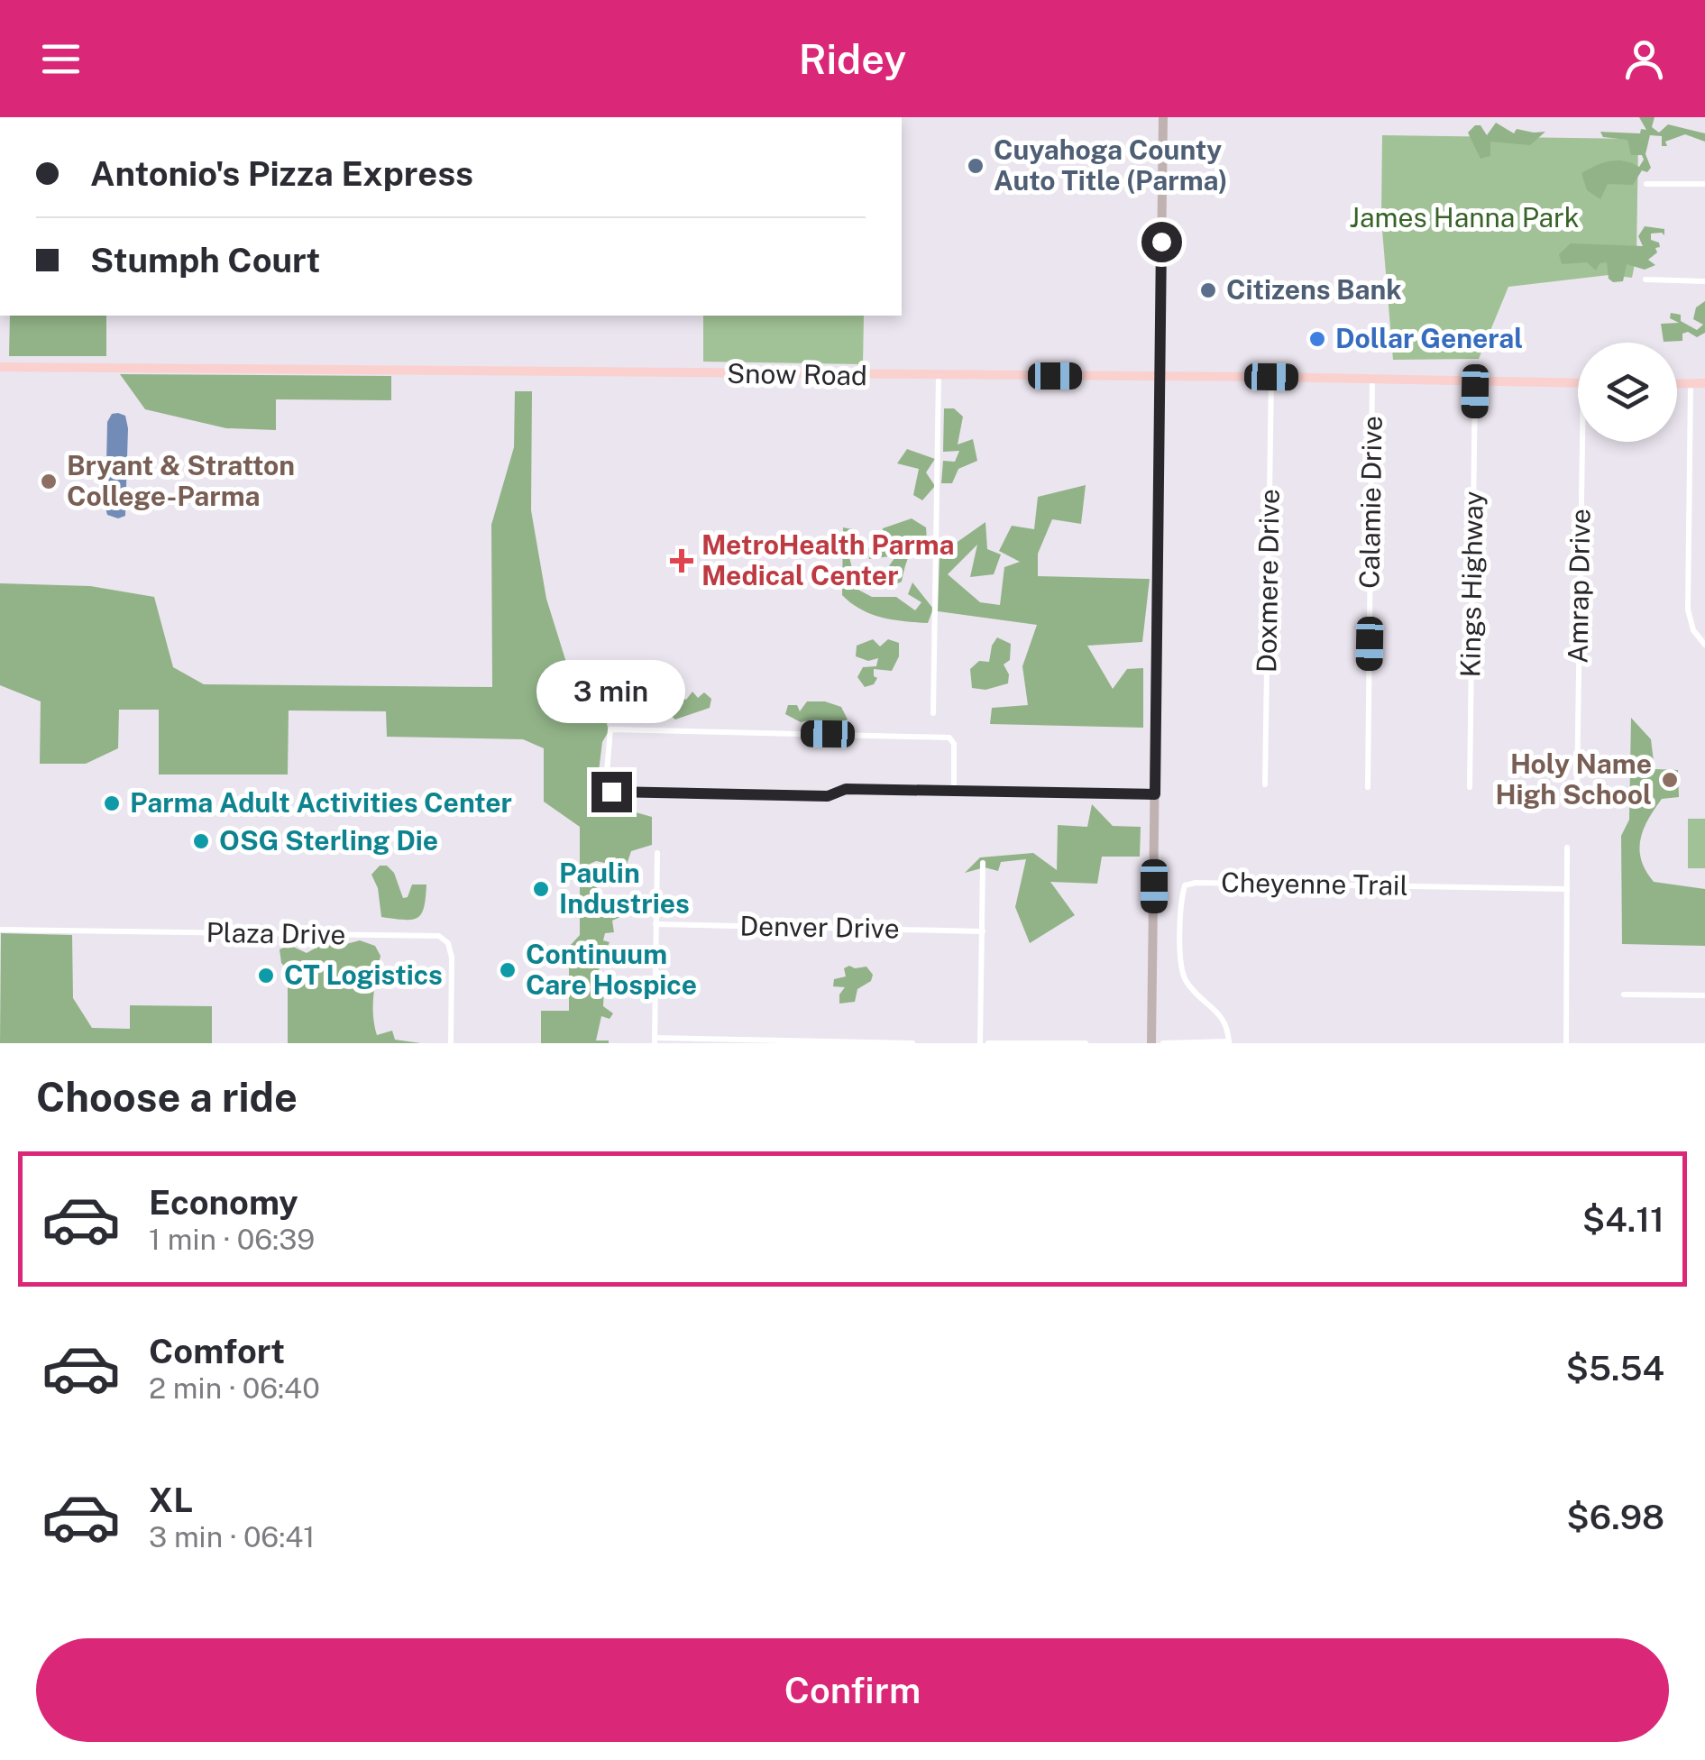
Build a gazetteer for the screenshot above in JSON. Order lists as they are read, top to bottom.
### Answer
{
  "streets": {
    "main road": ["Snow Road"],
    "street": [
      "Calamie Drive",
      "Doxmere Drive",
      "Kings Highway",
      "Amrap Drive",
      "Cheyenne Trail",
      "Denver Drive",
      "Plaza Drive"
    ]
  },
  "crossings": [
    ["Snow Road", "Calamie Drive"],
    ["Snow Road", "Doxmere Drive"],
    ["Snow Road", "Kings Highway"]
  ],
  "parks": ["James Hanna Park"],
  "places": {
    "other": [
      "Cuyahoga County Auto Title (Parma)",
      "Citizens Bank",
      "Dollar General",
      "Bryant & Stratton College-Parma",
      "Holy Name High School",
      "Parma Adult Activities Center",
      "OSG Sterling Die",
      "Paulin Industries",
      "Continuum Care Hospice",
      "CT Logistics"
    ],
    "health": ["MetroHealth Parma Medical Center"]
  },
  "page": {
    "header": "Ridey",
    "banner": ["Antonio's Pizza Express", "Stumph Court"],
    "bubble": "3 min",
    "heading": "Choose a ride",
    "list": [
      {
        "name": "Economy",
        "note": "1 min · 06:39",
        "value": "$4.11"
      },
      {
        "name": "Comfort",
        "note": "2 min · 06:40",
        "value": "$5.54"
      },
      {
        "name": "XL",
        "note": "3 min · 06:41",
        "value": "$6.98"
      }
    ],
    "buttons": "Confirm"
  }
}
